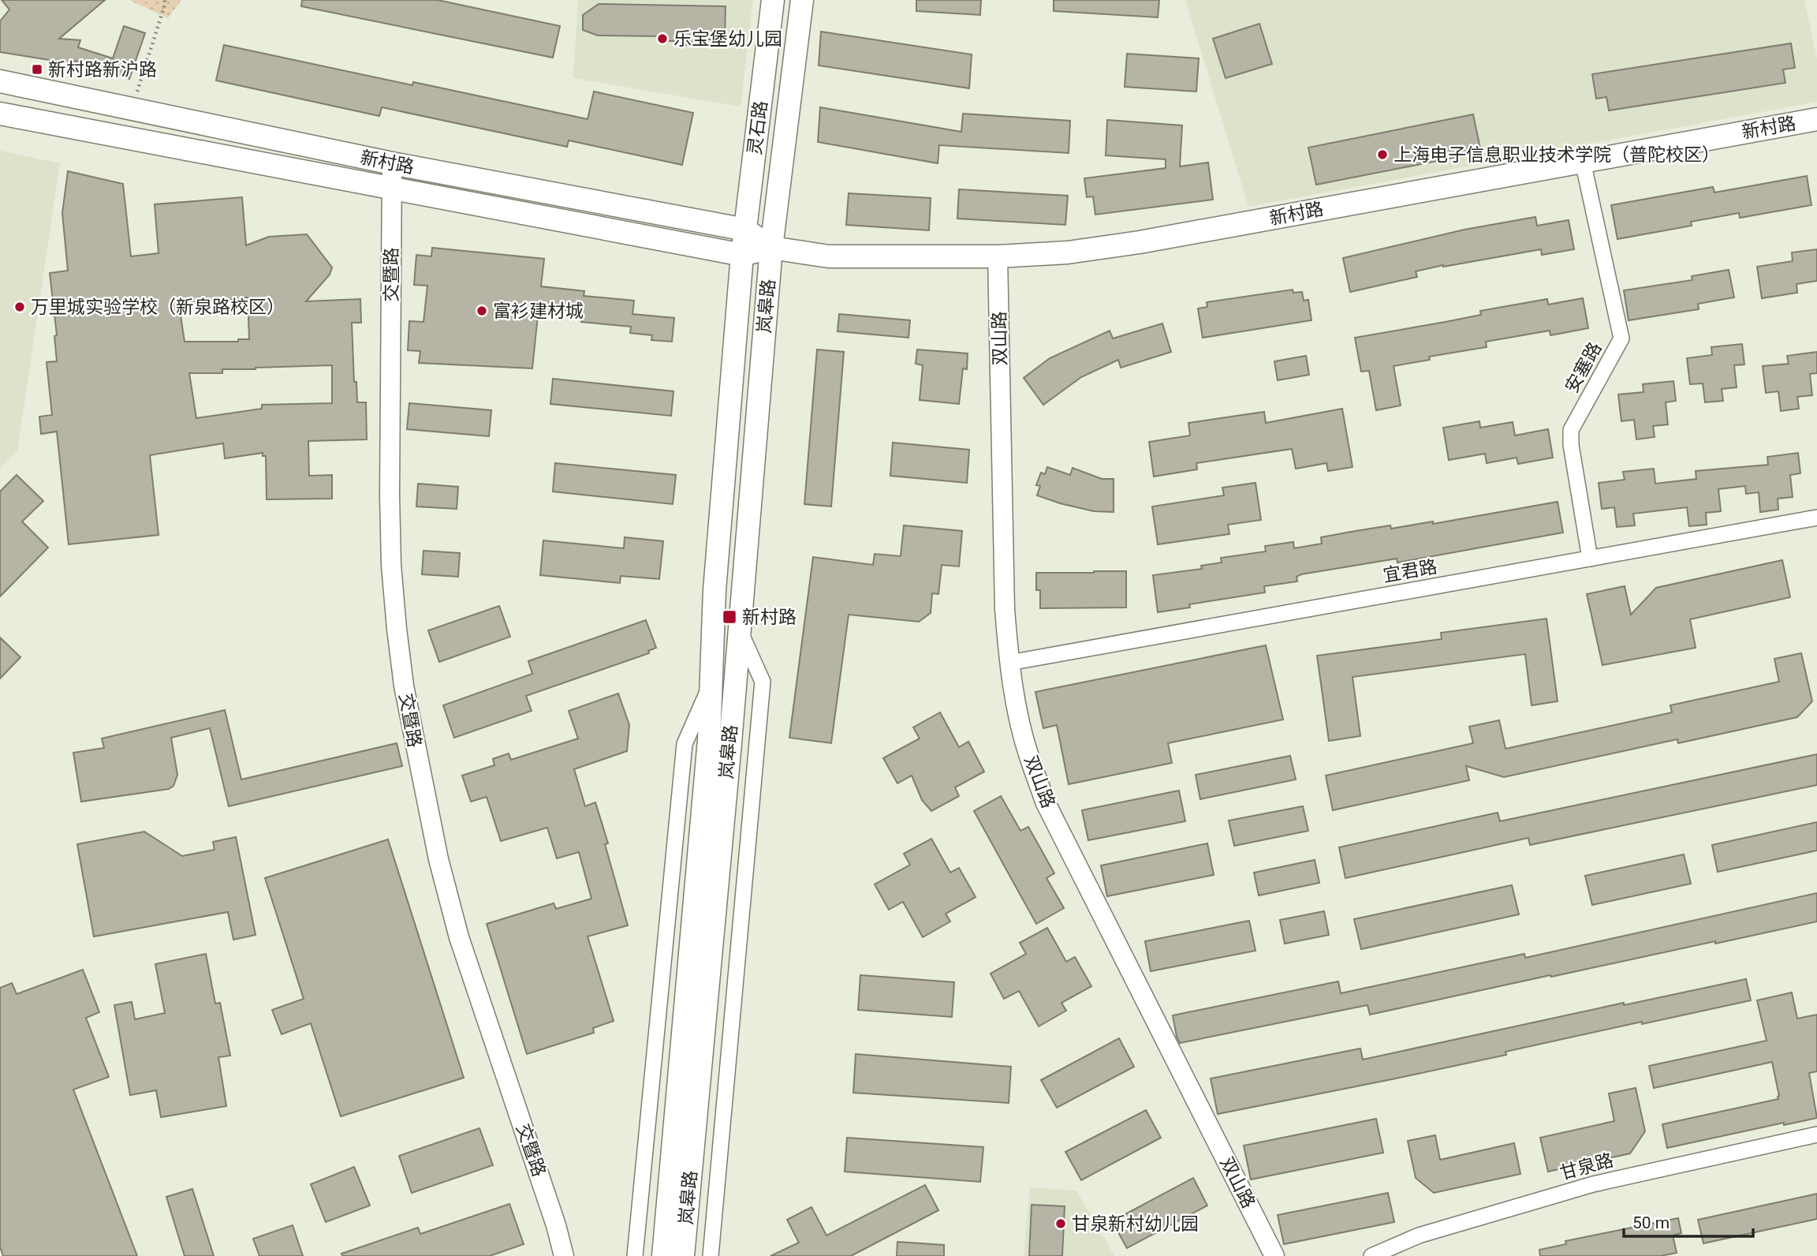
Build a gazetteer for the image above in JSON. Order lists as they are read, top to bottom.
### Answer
{
  "streets": {
    "main road": ["灵石路", "新村路", "岚皋路"],
    "street": [
      "交暨路",
      "双山路",
      "安塞路",
      "宜君路",
      "甘泉路"
    ]
  },
  "crossings": [
    ["灵石路", "新村路"],
    ["灵石路", "岚皋路"],
    ["新村路", "交暨路"],
    ["新村路", "岚皋路"],
    ["新村路", "双山路"],
    ["新村路", "安塞路"],
    ["双山路", "宜君路"],
    ["安塞路", "宜君路"]
  ],
  "places": {
    "other": [
      "乐宝堡幼儿园",
      "上海电子信息职业技术学院（普陀校区）",
      "万里城实验学校（新泉路校区）",
      "富衫建材城",
      "甘泉新村幼儿园"
    ],
    "transit": ["新村路新沪路", "新村路"]
  },
  "scale_bar": "50 m"
}
